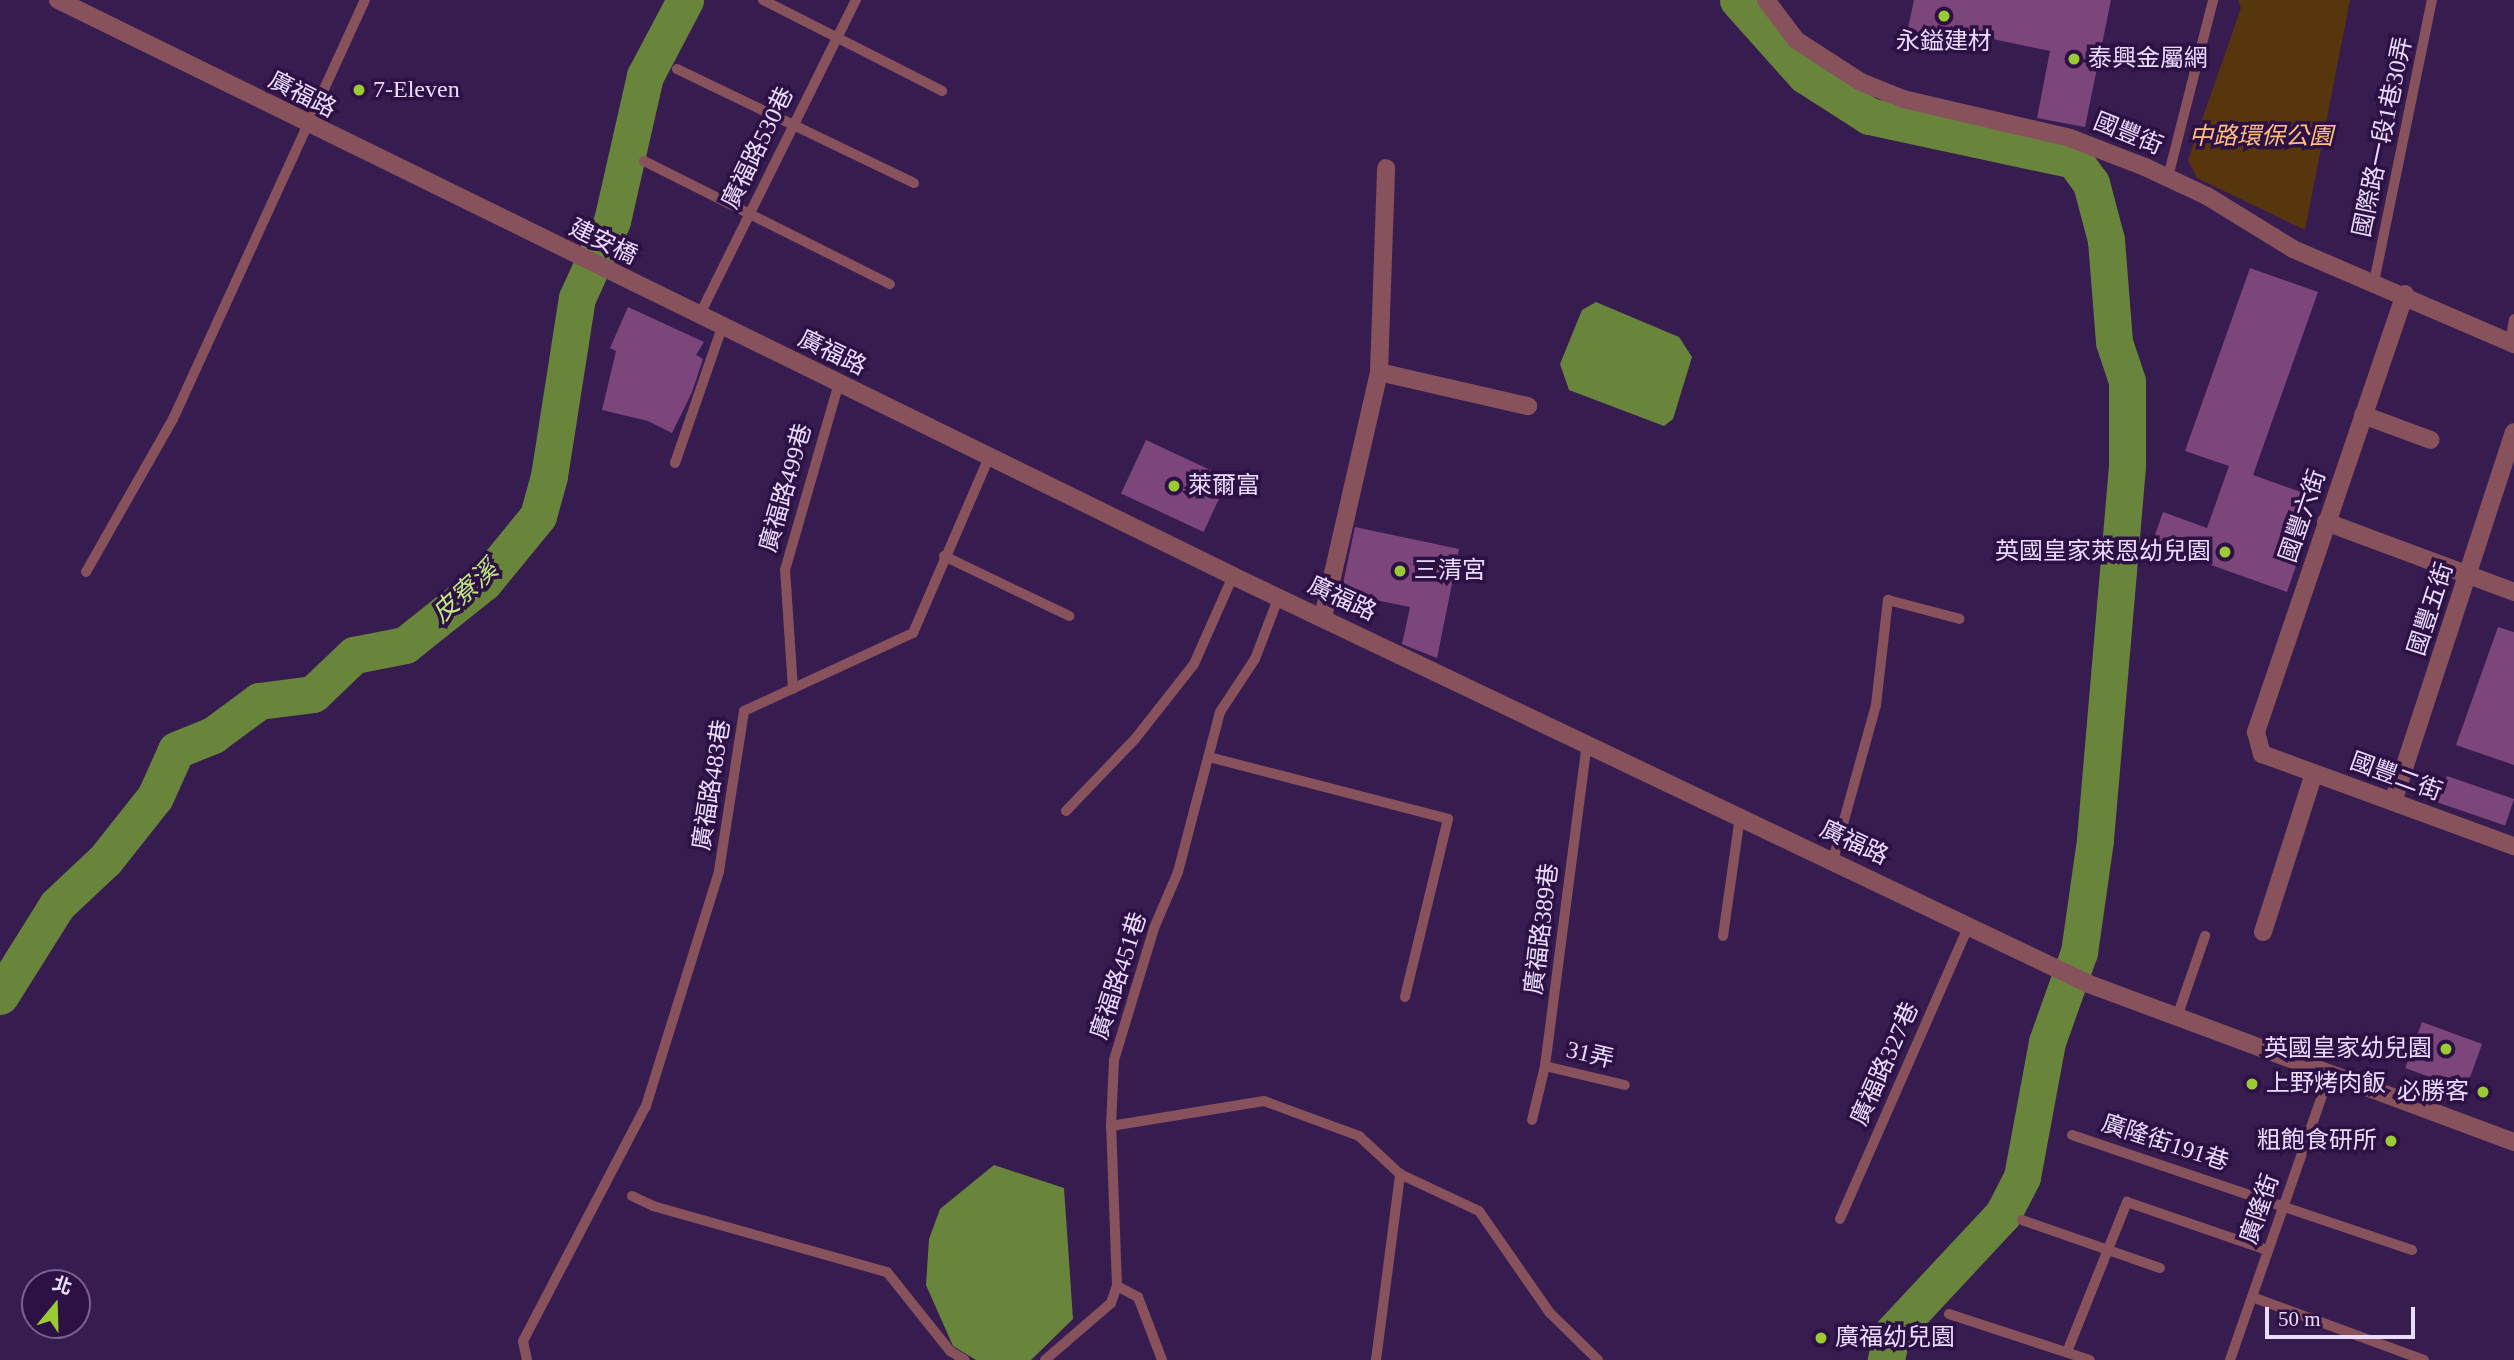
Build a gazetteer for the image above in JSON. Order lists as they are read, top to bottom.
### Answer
{
  "streets": {
    "street": [
      "廣福路",
      "國豐街",
      "建安橋",
      "國豐六街",
      "國豐五街",
      "國豐二街"
    ],
    "lane": [
      "國際路一段1巷30弄",
      "廣福路530巷",
      "廣福路499巷",
      "廣福路483巷",
      "廣福路389巷",
      "廣福路451巷",
      "31弄",
      "廣福路327巷",
      "廣隆街191巷",
      "廣隆街"
    ]
  },
  "crossings": [
    ["廣福路", "廣福路530巷"],
    ["廣福路", "建安橋"],
    ["廣福路", "廣福路499巷"],
    ["廣福路", "廣福路483巷"],
    ["廣福路", "廣福路389巷"],
    ["廣福路", "廣福路451巷"],
    ["廣福路", "廣福路327巷"],
    ["國豐街", "國際路一段1巷30弄"],
    ["國豐街", "國豐六街"],
    ["廣福路499巷", "廣福路483巷"],
    ["國豐六街", "國豐二街"],
    ["國豐五街", "國豐二街"],
    ["廣福路389巷", "31弄"],
    ["廣隆街191巷", "廣隆街"]
  ],
  "water": ["皮寮溪"],
  "parks": ["中路環保公園"],
  "places": [
    "永鎰建材",
    "泰興金屬網",
    "7-Eleven",
    "萊爾富",
    "英國皇家萊恩幼兒園",
    "三清宮",
    "英國皇家幼兒園",
    "上野烤肉飯",
    "必勝客",
    "粗飽食研所",
    "廣福幼兒園"
  ],
  "scale_bar": "50 m",
  "north": "top"
}
